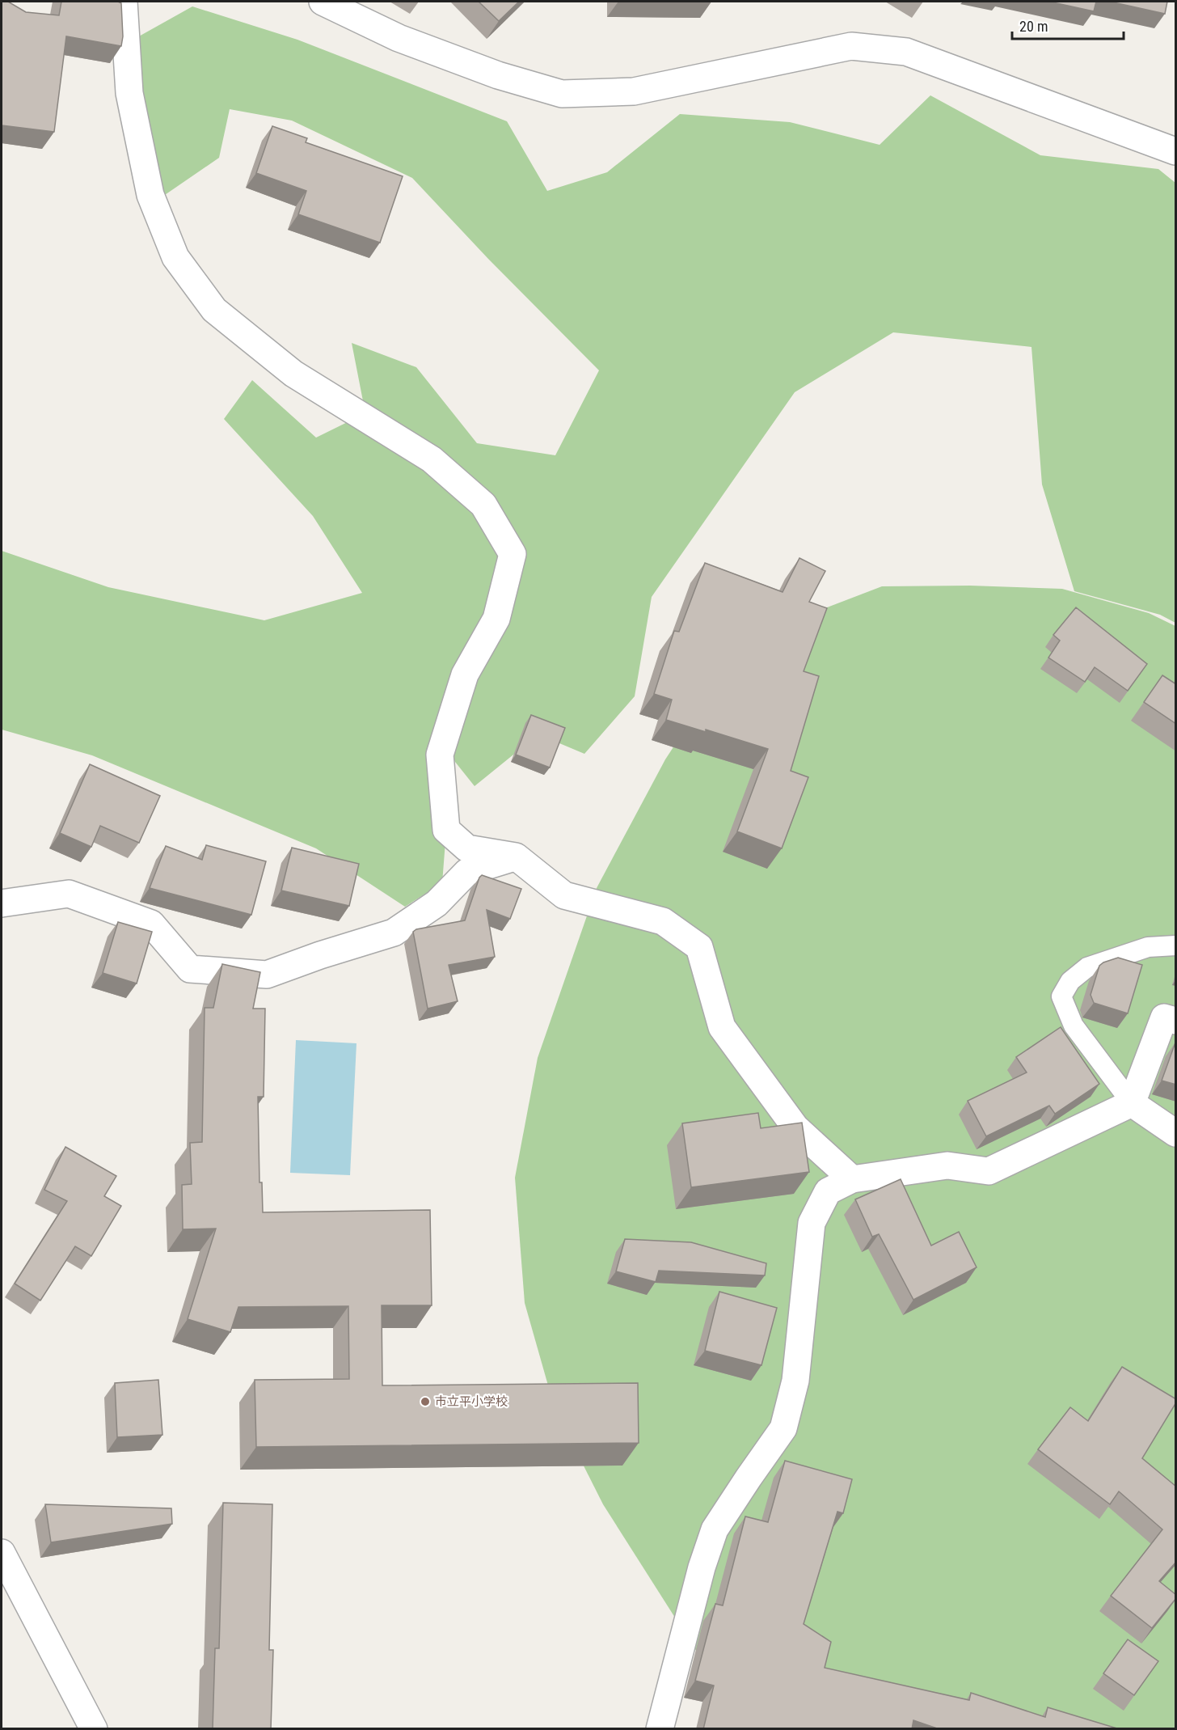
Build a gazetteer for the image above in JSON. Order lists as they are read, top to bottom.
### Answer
{
  "places": ["市立平小学校"],
  "scale_bar": "20 m"
}
